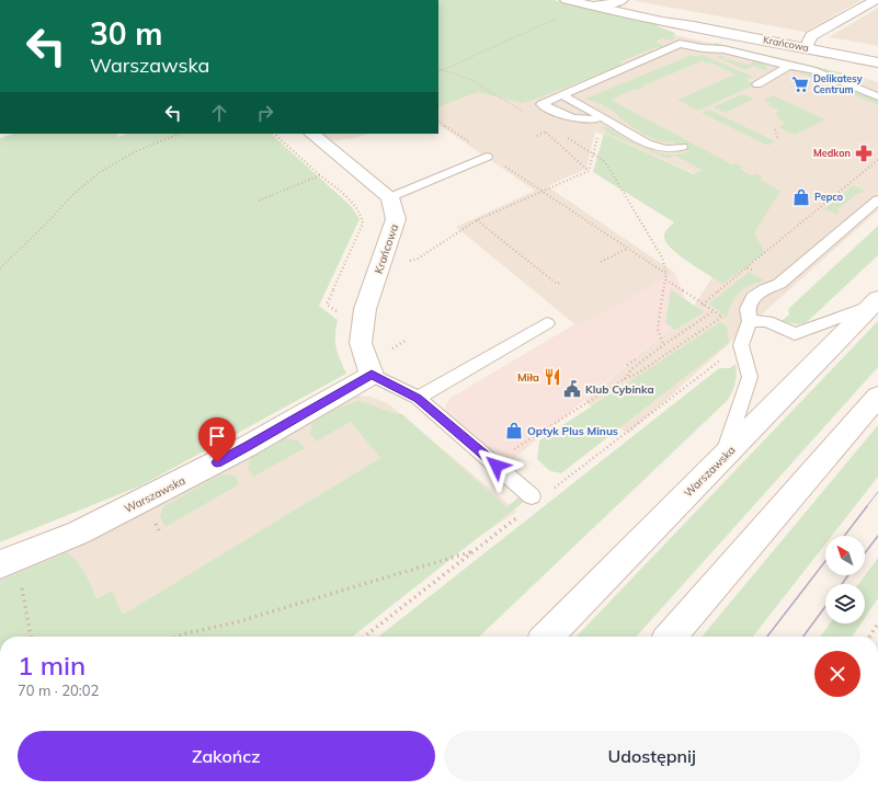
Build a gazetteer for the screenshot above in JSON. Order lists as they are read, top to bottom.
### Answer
{
  "streets": {
    "street": ["Krańcowa", "Warszawska"]
  },
  "crossings": [
    ["Krańcowa", "Warszawska"]
  ],
  "places": {
    "supermarket": ["Delikatesy Centrum"],
    "pharmacy": ["Medkon"],
    "shop": ["Pepco", "Optyk Plus Minus"],
    "restaurant": ["Miła"],
    "public building": ["Klub Cybinka"]
  },
  "north": "top left",
  "page": {
    "turn": ["30 m", "Warszawska"],
    "heading": ["1 min", "70 m · 20:02"],
    "buttons": ["Zakończ", "Udostępnij"]
  }
}
